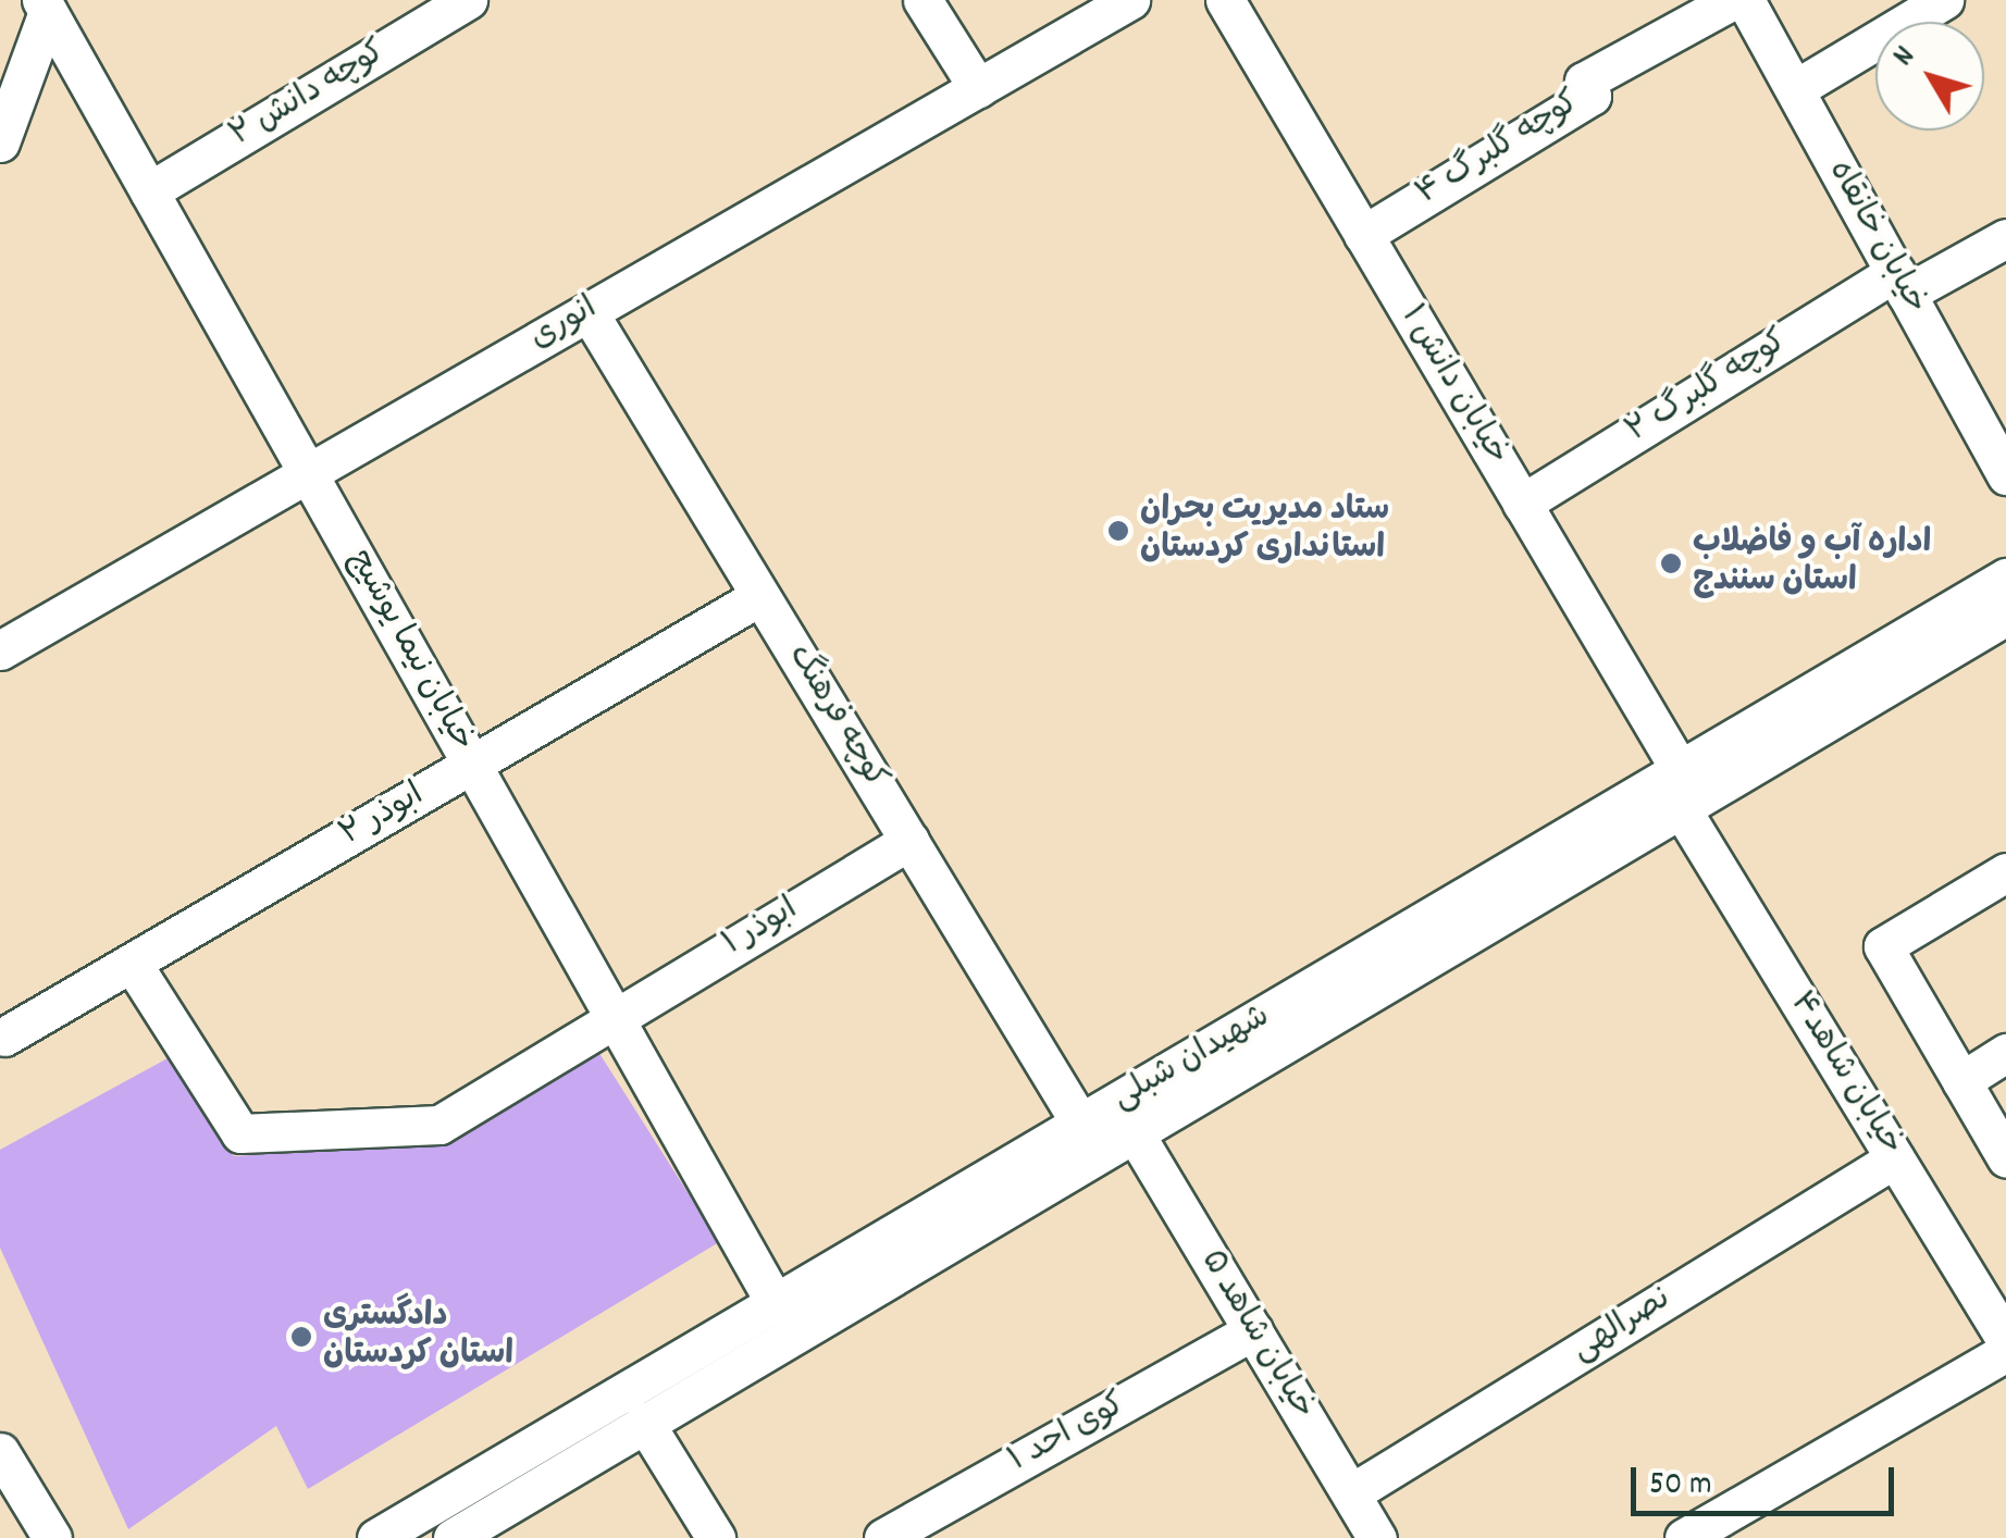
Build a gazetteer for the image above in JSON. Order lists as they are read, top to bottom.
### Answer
{
  "streets": {
    "street": [
      "کوچه دانش ۲",
      "کوچه گلبرگ ۴",
      "خیابان خانقاه",
      "انوری",
      "خیابان دانش ۱",
      "کوچه گلبرگ ۲",
      "خیابان نیما یوشیج",
      "کوچه فرهنگ",
      "ابوذر ۲",
      "ابوذر ۱",
      "شهیدان شبلی",
      "خیابان شاهد۴",
      "نصرالهی",
      "خیابان شاهد ۵",
      "کوی احد ۱"
    ]
  },
  "crossings": [
    ["کوچه دانش ۲", "خیابان نیما یوشیج"],
    ["کوچه گلبرگ ۴", "خیابان دانش ۱"],
    ["خیابان خانقاه", "کوچه گلبرگ ۲"],
    ["انوری", "خیابان نیما یوشیج"],
    ["انوری", "کوچه فرهنگ"],
    ["خیابان دانش ۱", "کوچه گلبرگ ۲"],
    ["خیابان دانش ۱", "شهیدان شبلی"],
    ["خیابان دانش ۱", "خیابان شاهد۴"],
    ["خیابان نیما یوشیج", "ابوذر ۲"],
    ["خیابان نیما یوشیج", "ابوذر ۱"],
    ["خیابان نیما یوشیج", "شهیدان شبلی"],
    ["کوچه فرهنگ", "ابوذر ۲"],
    ["کوچه فرهنگ", "ابوذر ۱"],
    ["کوچه فرهنگ", "شهیدان شبلی"],
    ["ابوذر ۲", "ابوذر ۱"],
    ["شهیدان شبلی", "خیابان شاهد۴"],
    ["شهیدان شبلی", "خیابان شاهد ۵"],
    ["خیابان شاهد۴", "نصرالهی"],
    ["نصرالهی", "خیابان شاهد ۵"],
    ["خیابان شاهد ۵", "کوی احد ۱"]
  ],
  "places": ["ستاد مدیریت بحران استانداری کردستان", "اداره آب و فاضلاب استان سنندج", "دادگستری استان کردستان"],
  "scale_bar": "50 m",
  "north": "top left"
}
